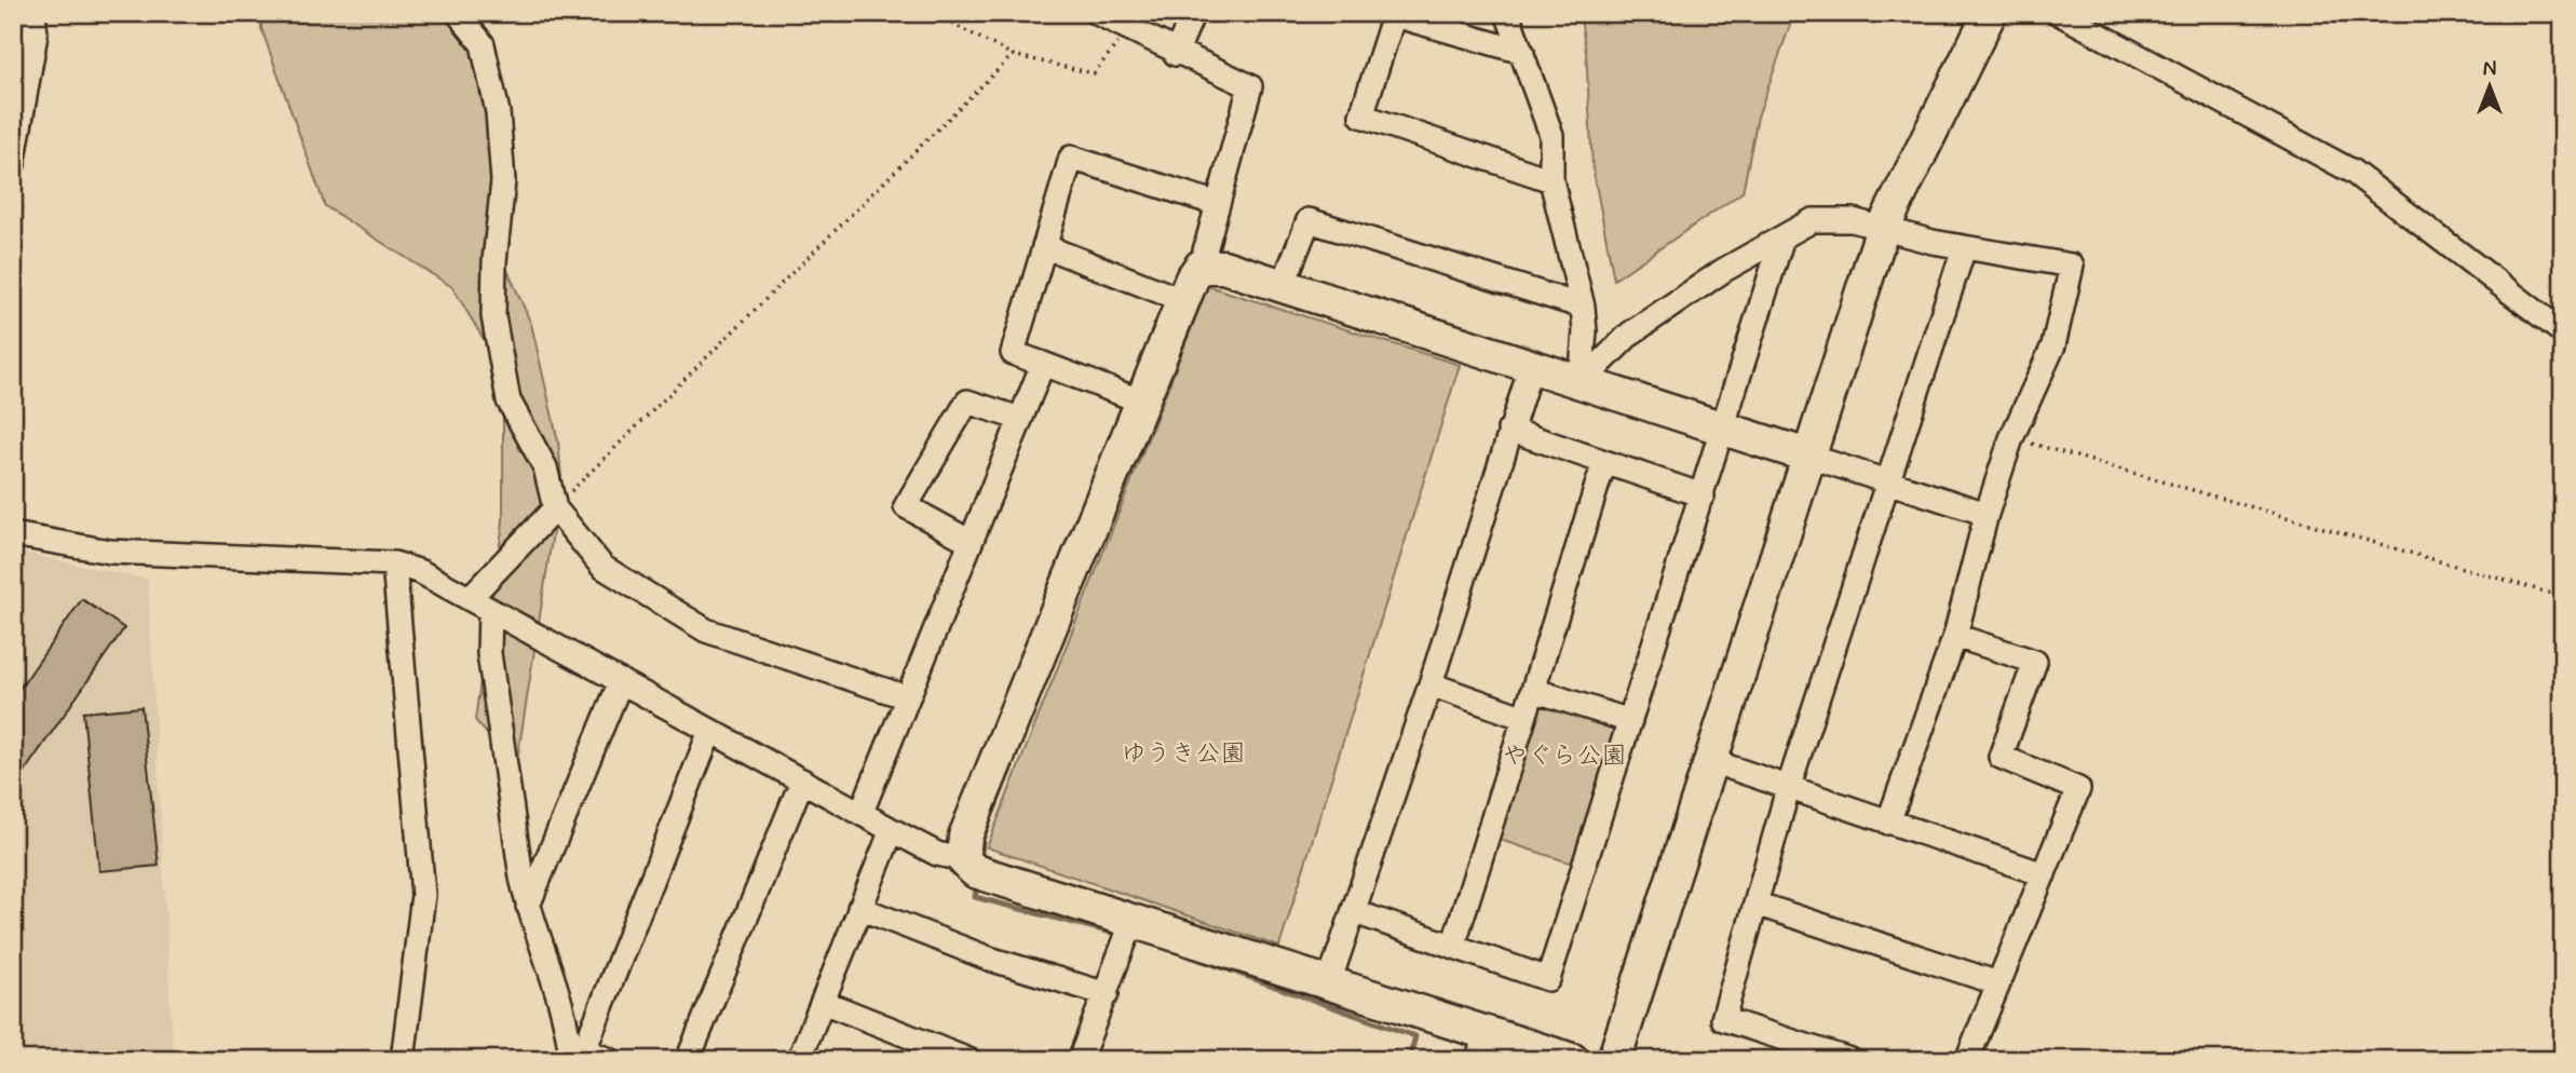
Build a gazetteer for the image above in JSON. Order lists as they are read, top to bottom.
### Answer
{
  "parks": ["ゆうき公園", "やぐら公園"],
  "north": "top"
}
